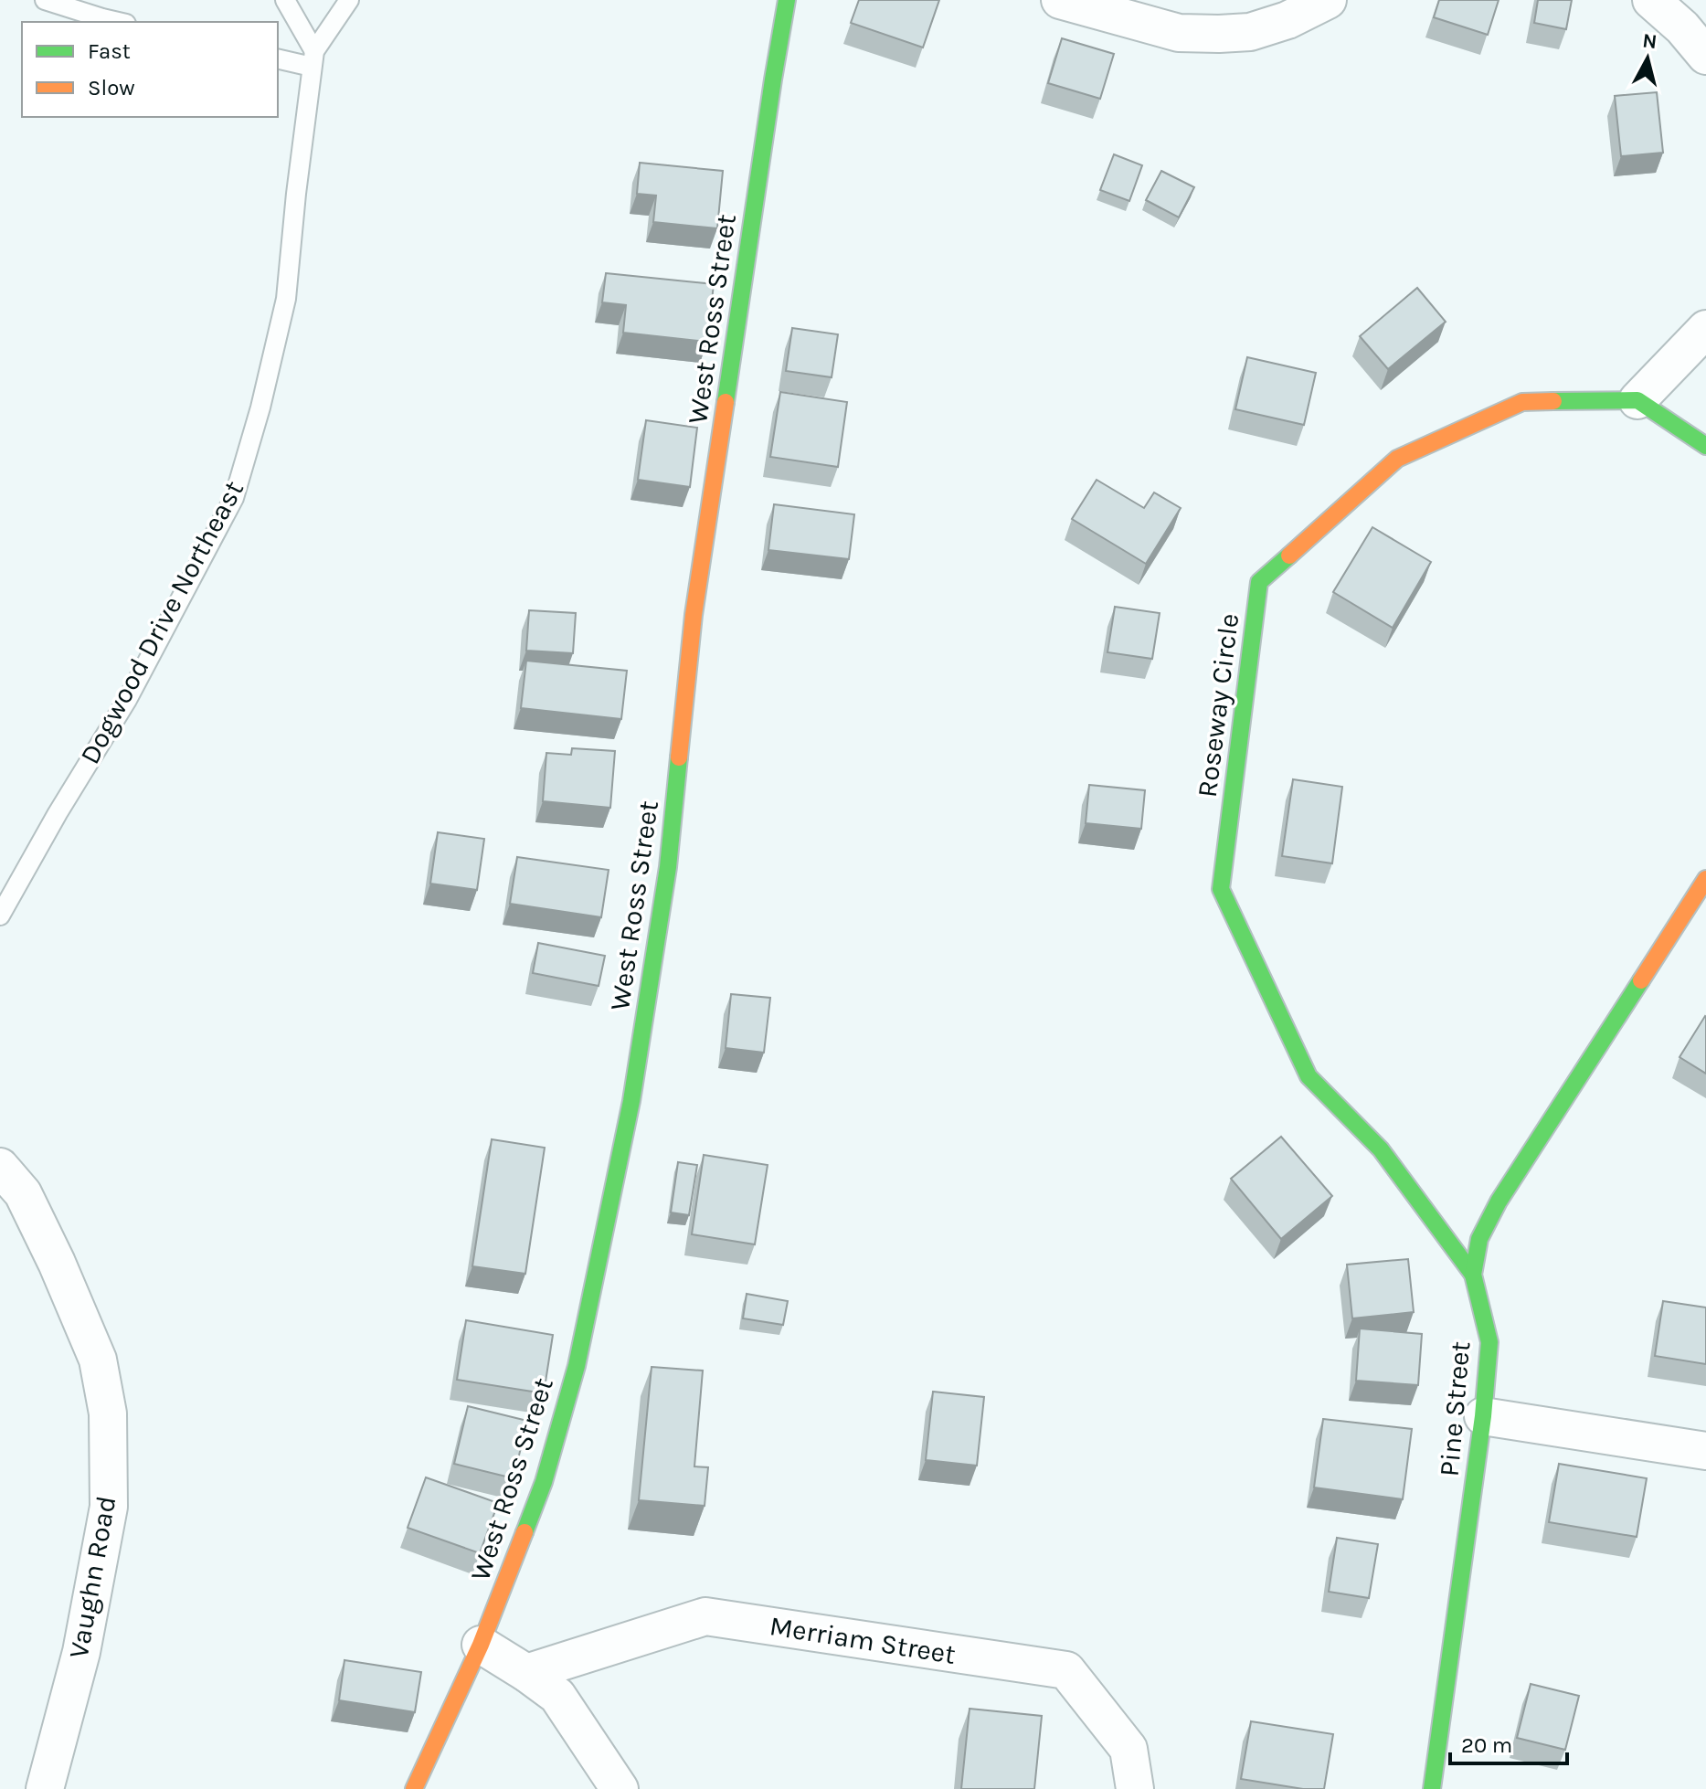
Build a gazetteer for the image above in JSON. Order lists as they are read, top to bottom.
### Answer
{
  "streets": {
    "street": [
      "West Ross Street",
      "Roseway Circle",
      "Pine Street",
      "Vaughn Road",
      "Merriam Street"
    ],
    "lane": ["Dogwood Drive Northeast"]
  },
  "crossings": [
    ["Roseway Circle", "Pine Street"]
  ],
  "legend": ["Fast", "Slow"],
  "scale_bar": "20 m",
  "north": "top"
}
